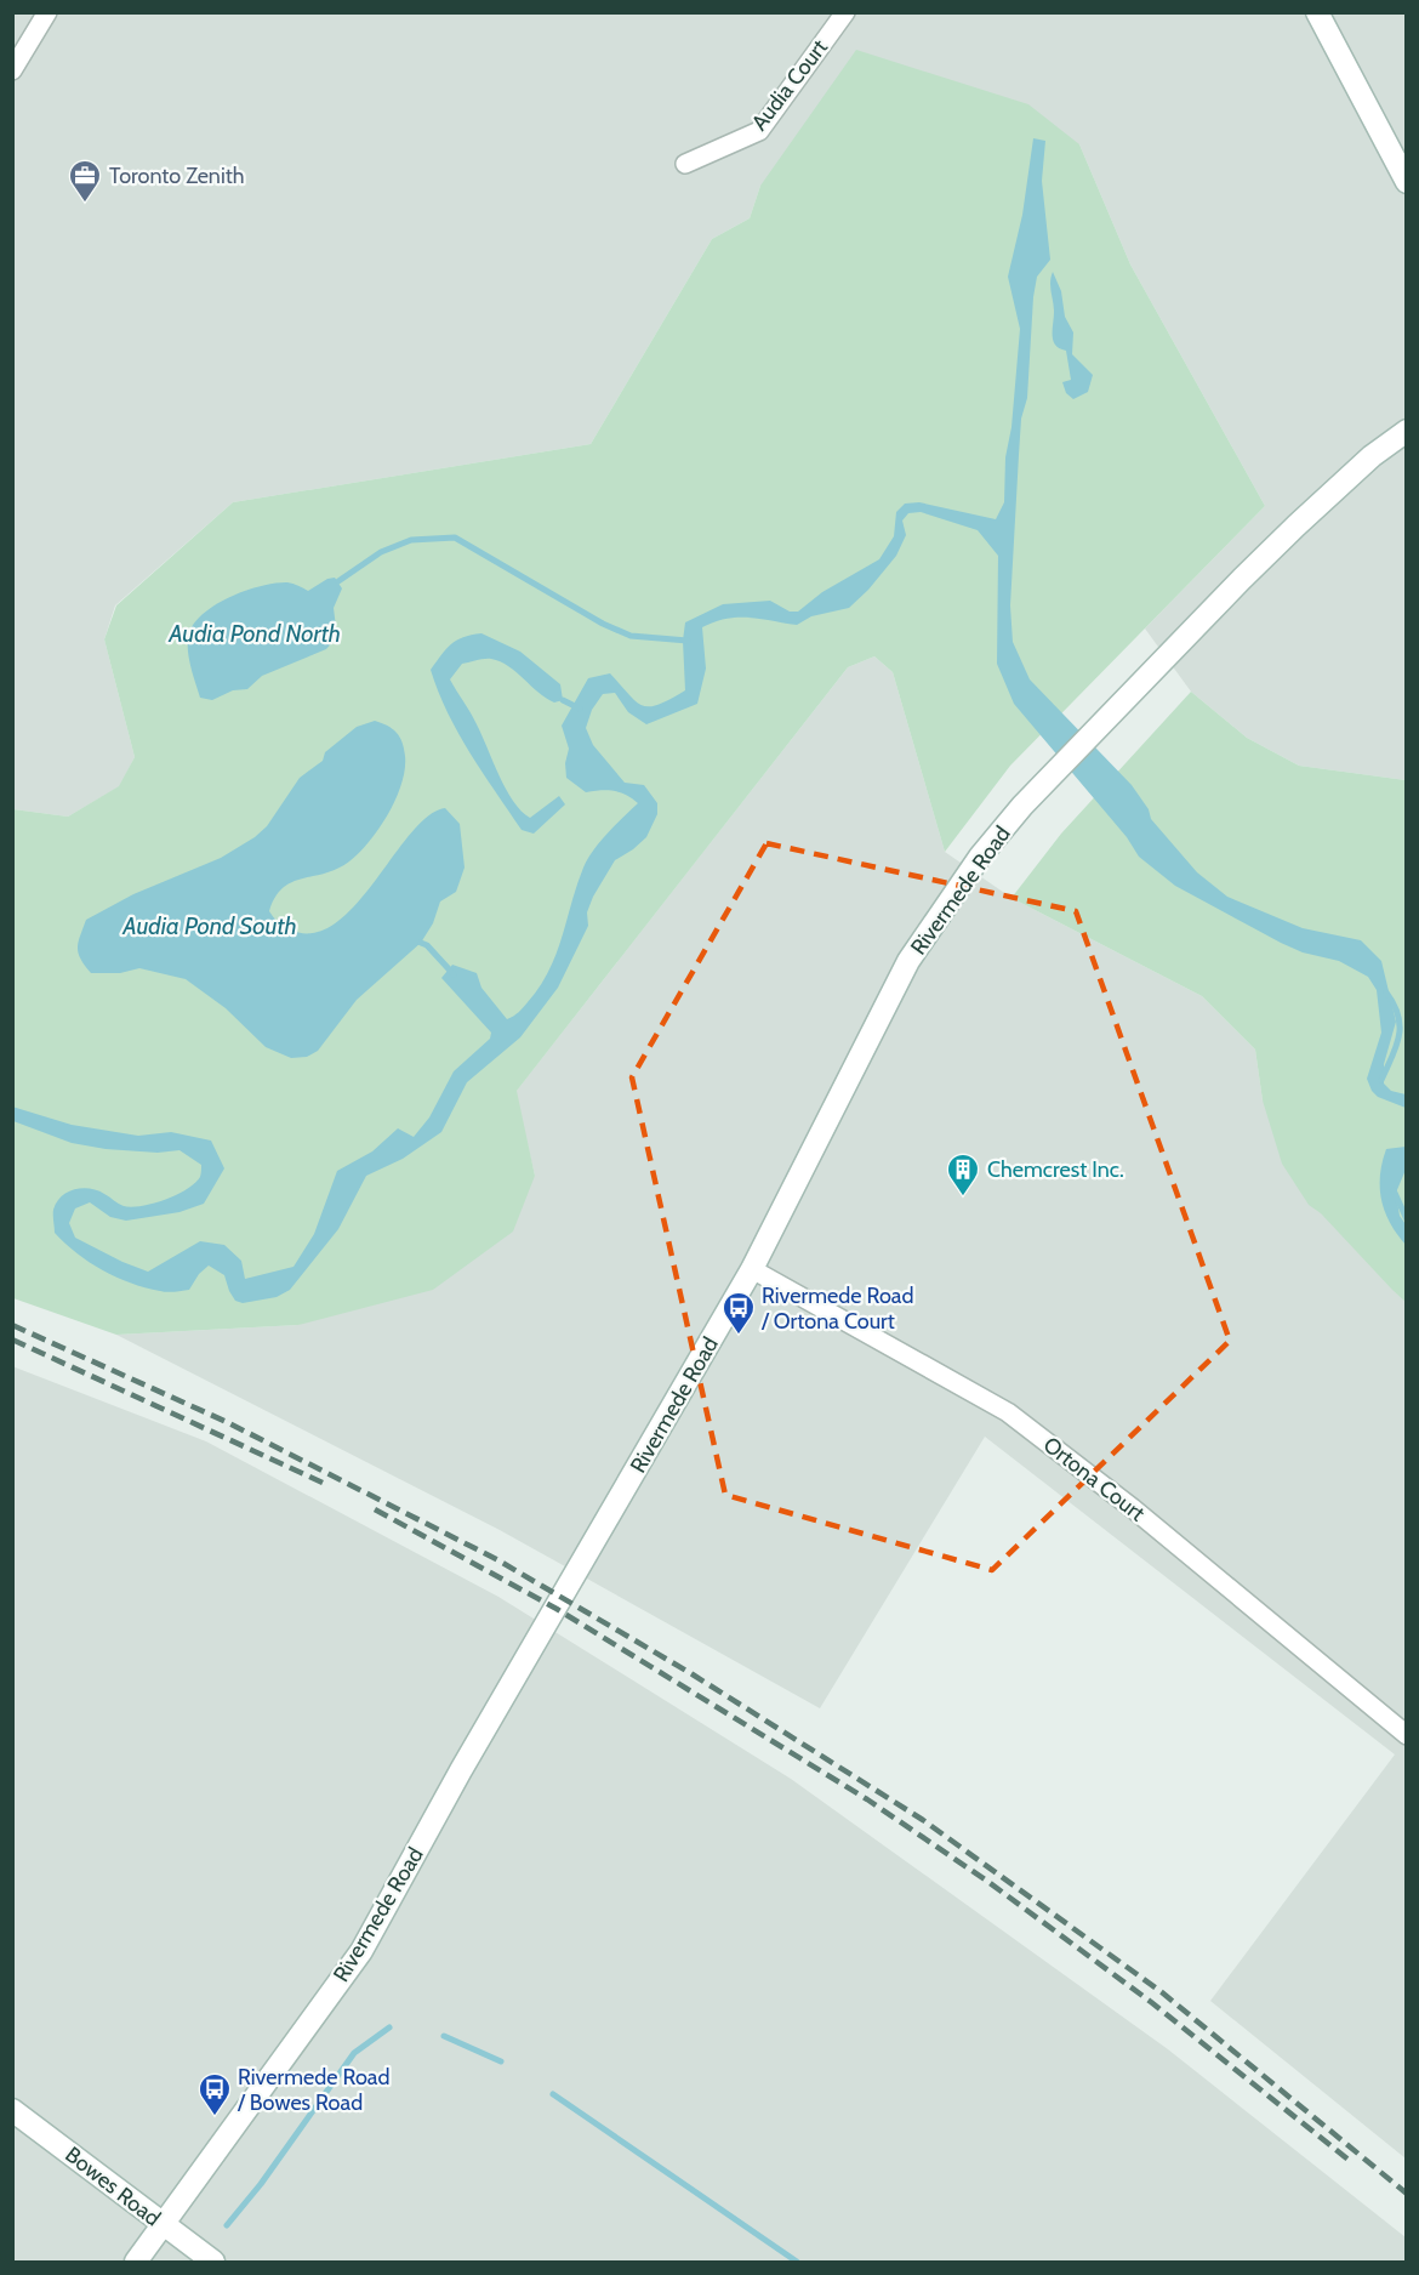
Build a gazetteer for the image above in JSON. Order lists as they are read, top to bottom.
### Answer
{
  "streets": {
    "street": [
      "Audia Court",
      "Rivermede Road",
      "Ortona Court",
      "Bowes Road"
    ]
  },
  "crossings": [
    ["Rivermede Road", "Ortona Court"],
    ["Rivermede Road", "Bowes Road"]
  ],
  "water": ["Audia Pond North", "Audia Pond South"],
  "places": {
    "office": ["Toronto Zenith"],
    "building": ["Chemcrest Inc."],
    "bus stop": ["Rivermede Road / Ortona Court", "Rivermede Road / Bowes Road"]
  }
}
